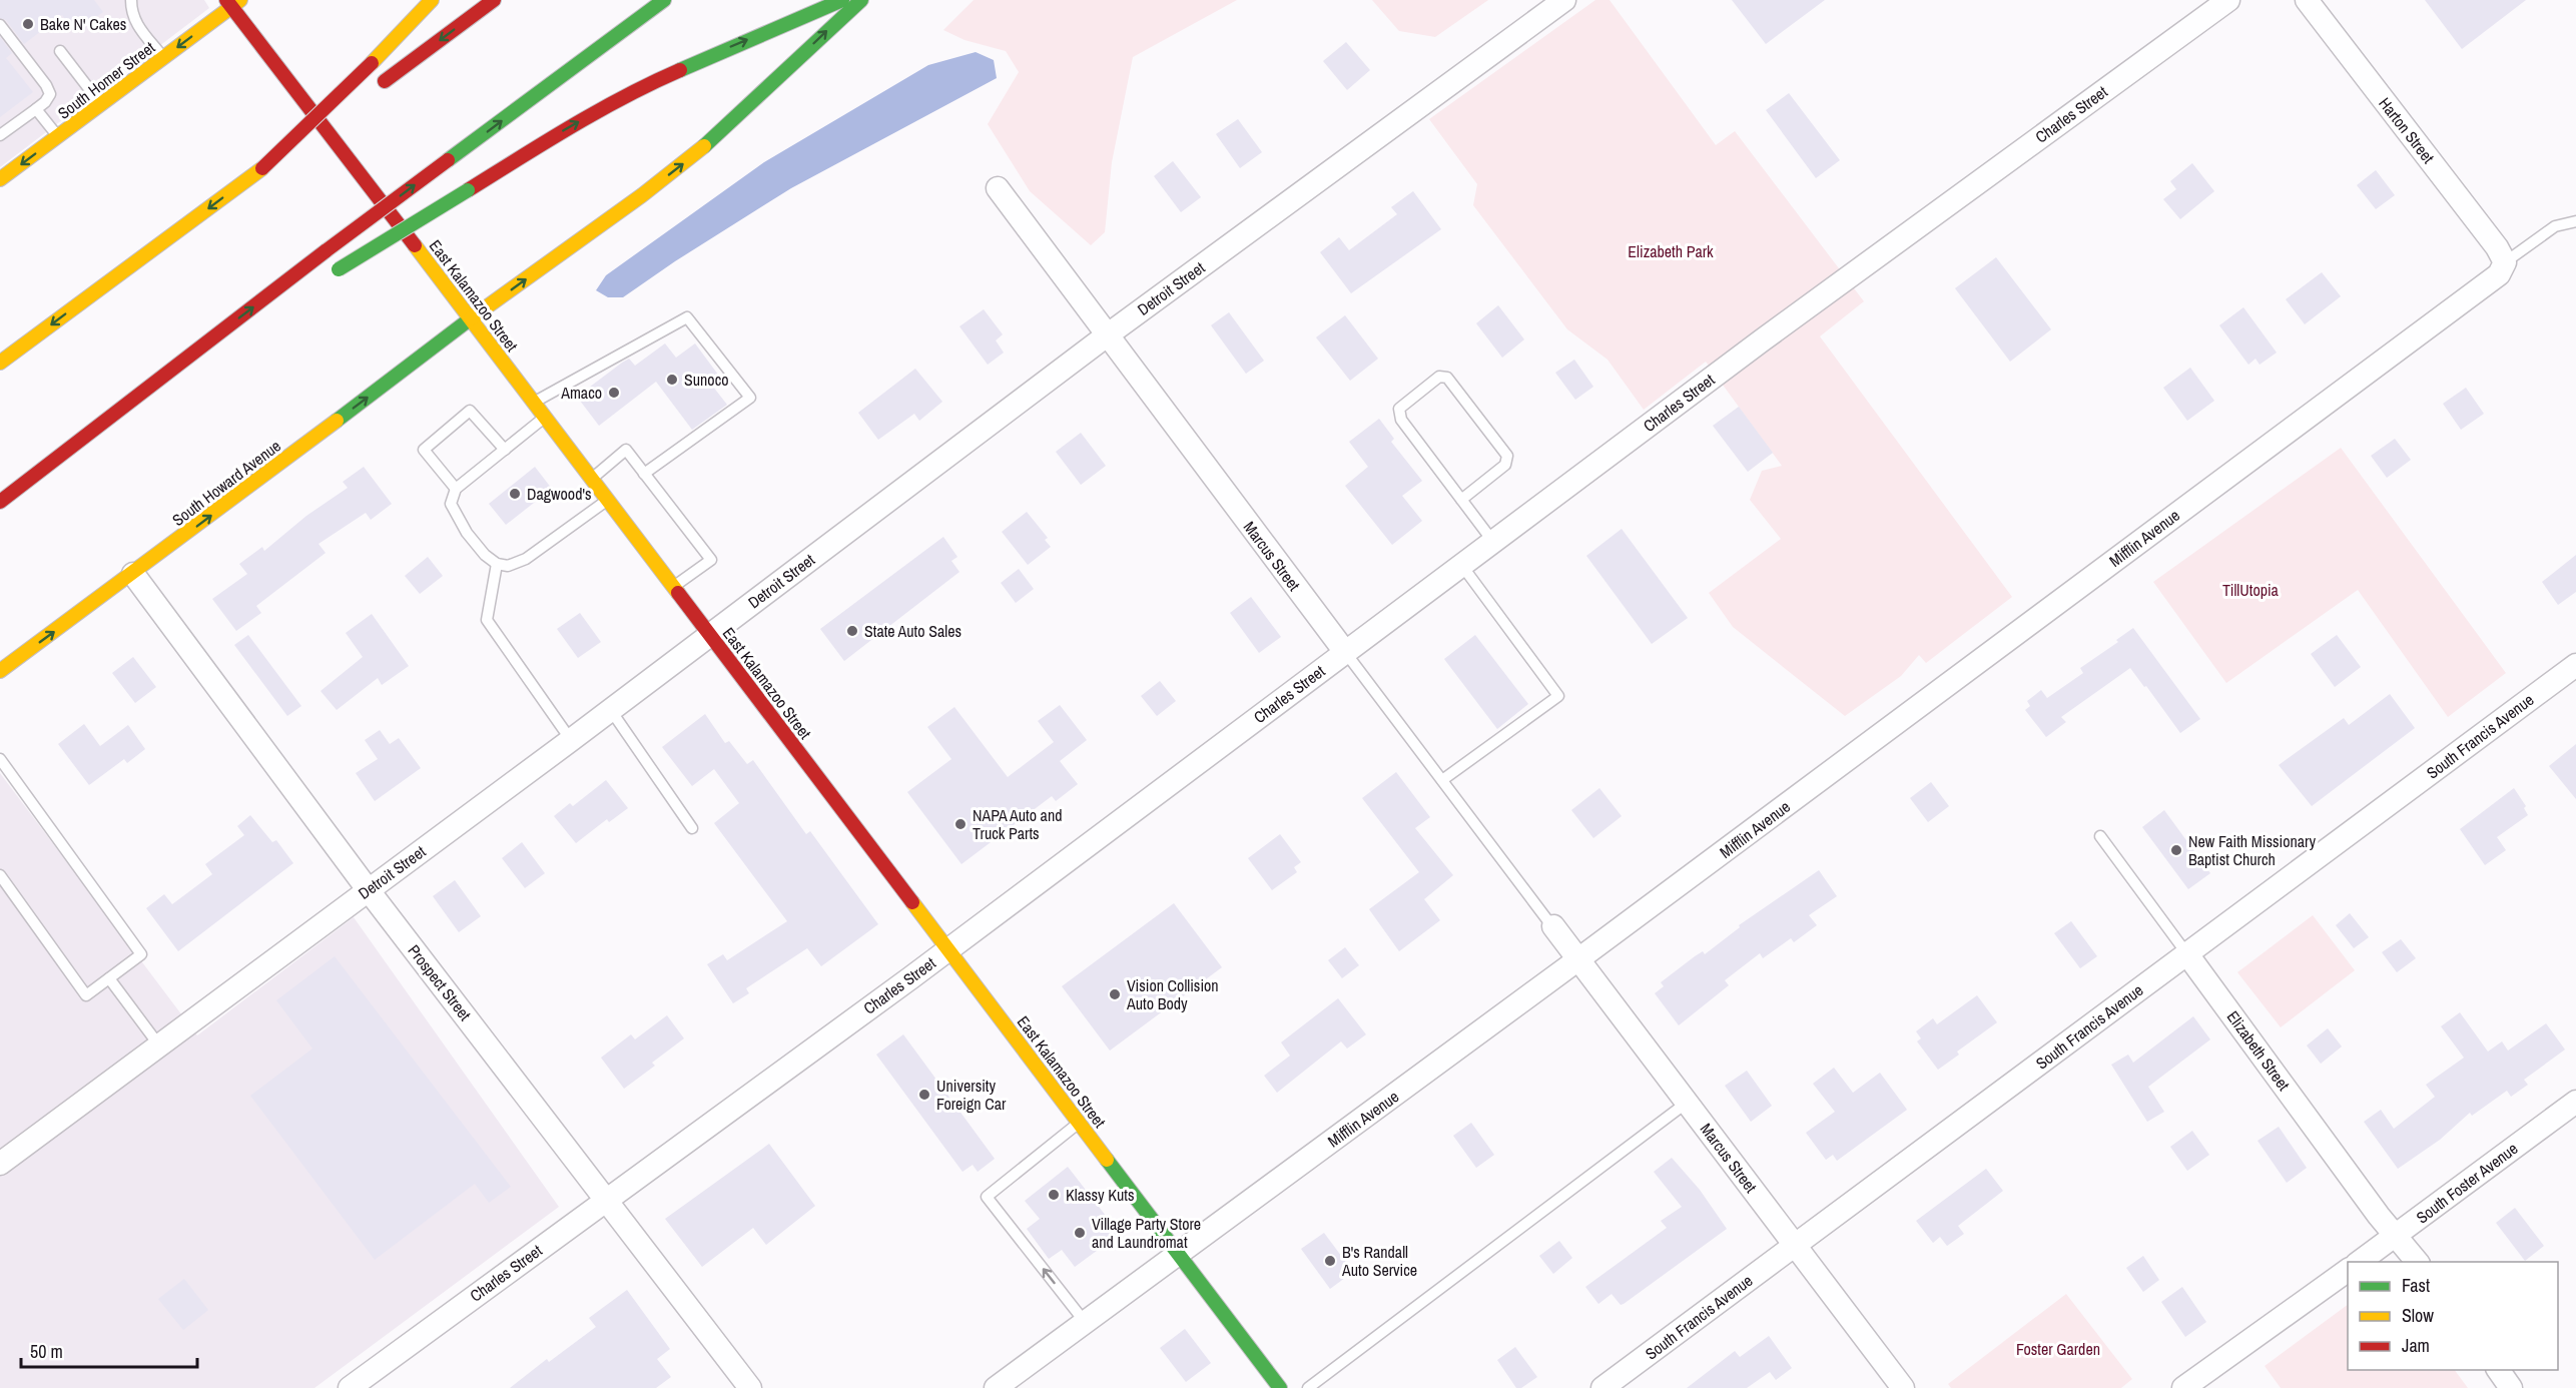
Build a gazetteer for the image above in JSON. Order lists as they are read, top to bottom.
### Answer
{
  "streets": {
    "main road": ["South Homer Street", "East Kalamazoo Street", "South Howard Avenue"],
    "street": [
      "Charles Street",
      "Harton Street",
      "Detroit Street",
      "Mifflin Avenue",
      "Marcus Street",
      "South Francis Avenue",
      "Prospect Street",
      "Elizabeth Street",
      "South Foster Avenue"
    ]
  },
  "crossings": [
    ["South Homer Street", "East Kalamazoo Street"],
    ["Charles Street", "East Kalamazoo Street"],
    ["Charles Street", "Marcus Street"],
    ["Charles Street", "Prospect Street"],
    ["Harton Street", "Mifflin Avenue"],
    ["Detroit Street", "East Kalamazoo Street"],
    ["Detroit Street", "Marcus Street"],
    ["Detroit Street", "Prospect Street"],
    ["East Kalamazoo Street", "South Howard Avenue"],
    ["East Kalamazoo Street", "Mifflin Avenue"],
    ["South Howard Avenue", "Prospect Street"],
    ["Mifflin Avenue", "Marcus Street"],
    ["Marcus Street", "South Francis Avenue"],
    ["South Francis Avenue", "Elizabeth Street"],
    ["Elizabeth Street", "South Foster Avenue"]
  ],
  "one_way": ["South Homer Street"],
  "parks": ["Elizabeth Park", "TillUtopia", "Foster Garden"],
  "places": [
    "Bake N' Cakes",
    "Sunoco",
    "Amaco",
    "Dagwood's",
    "State Auto Sales",
    "NAPA Auto and Truck Parts",
    "New Faith Missionary Baptist Church",
    "Vision Collision Auto Body",
    "University Foreign Car",
    "Klassy Kuts",
    "Village Party Store and Laundromat",
    "B's Randall Auto Service"
  ],
  "legend": ["Fast", "Slow", "Jam"],
  "scale_bar": "50 m"
}
